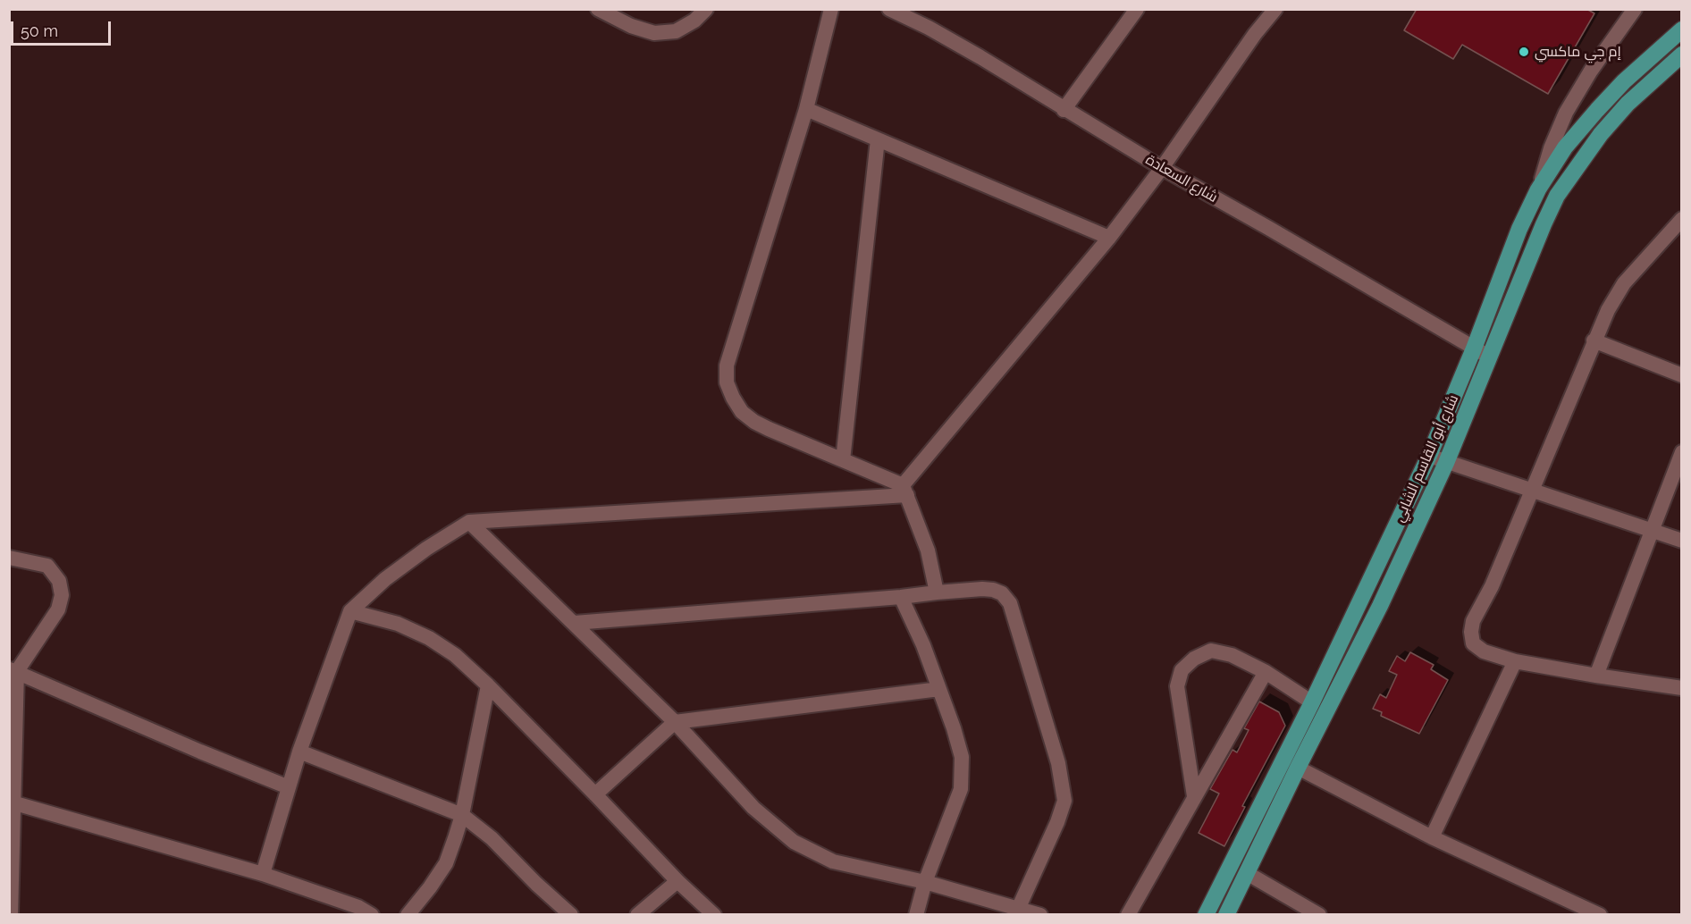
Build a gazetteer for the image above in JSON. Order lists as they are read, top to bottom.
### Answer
{
  "streets": {
    "main road": ["شارع أبو القاسم الشابي"],
    "street": ["شارع السعادة"]
  },
  "crossings": [
    ["شارع السعادة", "شارع أبو القاسم الشابي"]
  ],
  "places": ["إم جي ماكسي"],
  "scale_bar": "50 m"
}
